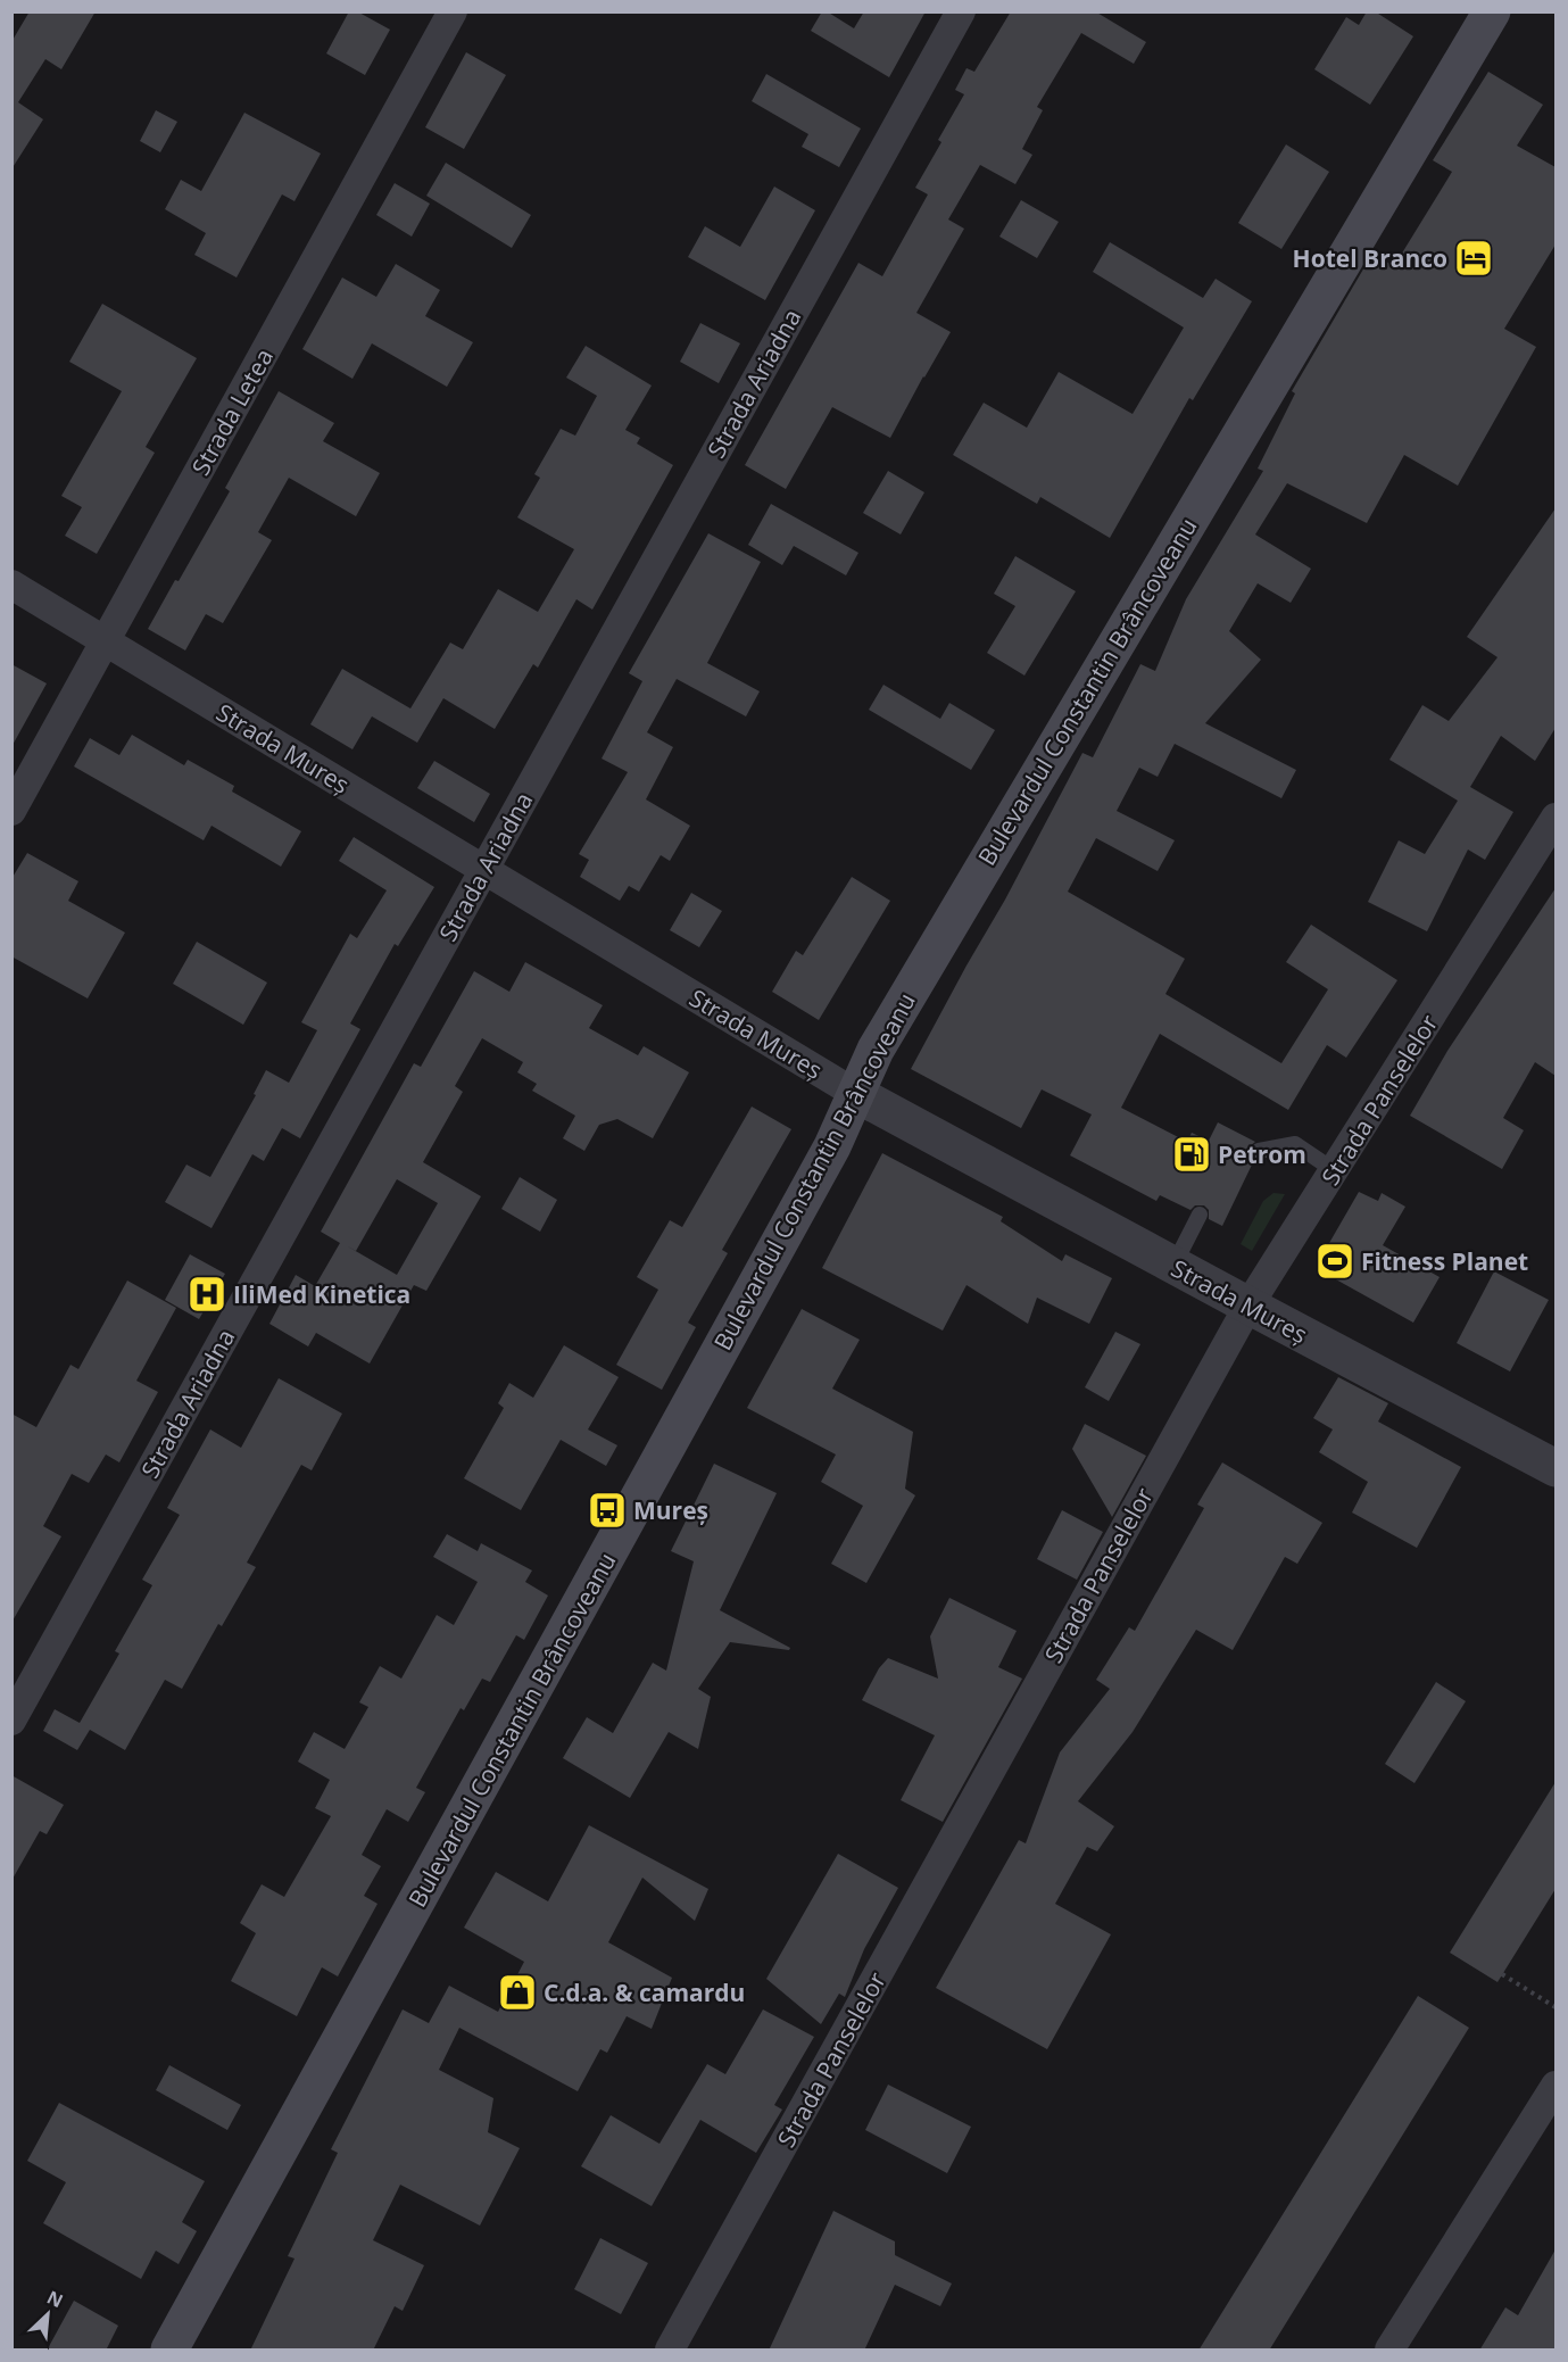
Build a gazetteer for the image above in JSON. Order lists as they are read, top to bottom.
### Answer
{
  "streets": {
    "main road": ["Bulevardul Constantin Brâncoveanu"],
    "street": [
      "Strada Ariadna",
      "Strada Letea",
      "Strada Mureș",
      "Strada Panselelor"
    ]
  },
  "crossings": [
    ["Strada Ariadna", "Strada Mureș"],
    ["Strada Letea", "Strada Mureș"],
    ["Bulevardul Constantin Brâncoveanu", "Strada Mureș"],
    ["Strada Mureș", "Strada Panselelor"]
  ],
  "places": {
    "hotel": ["Hotel Branco"],
    "fuel station": ["Petrom"],
    "sports": ["Fitness Planet"],
    "hospital": ["IliMed Kinetica"],
    "bus stop": ["Mureș"],
    "shop": ["C.d.a. & camardu"]
  },
  "north": "top right"
}
